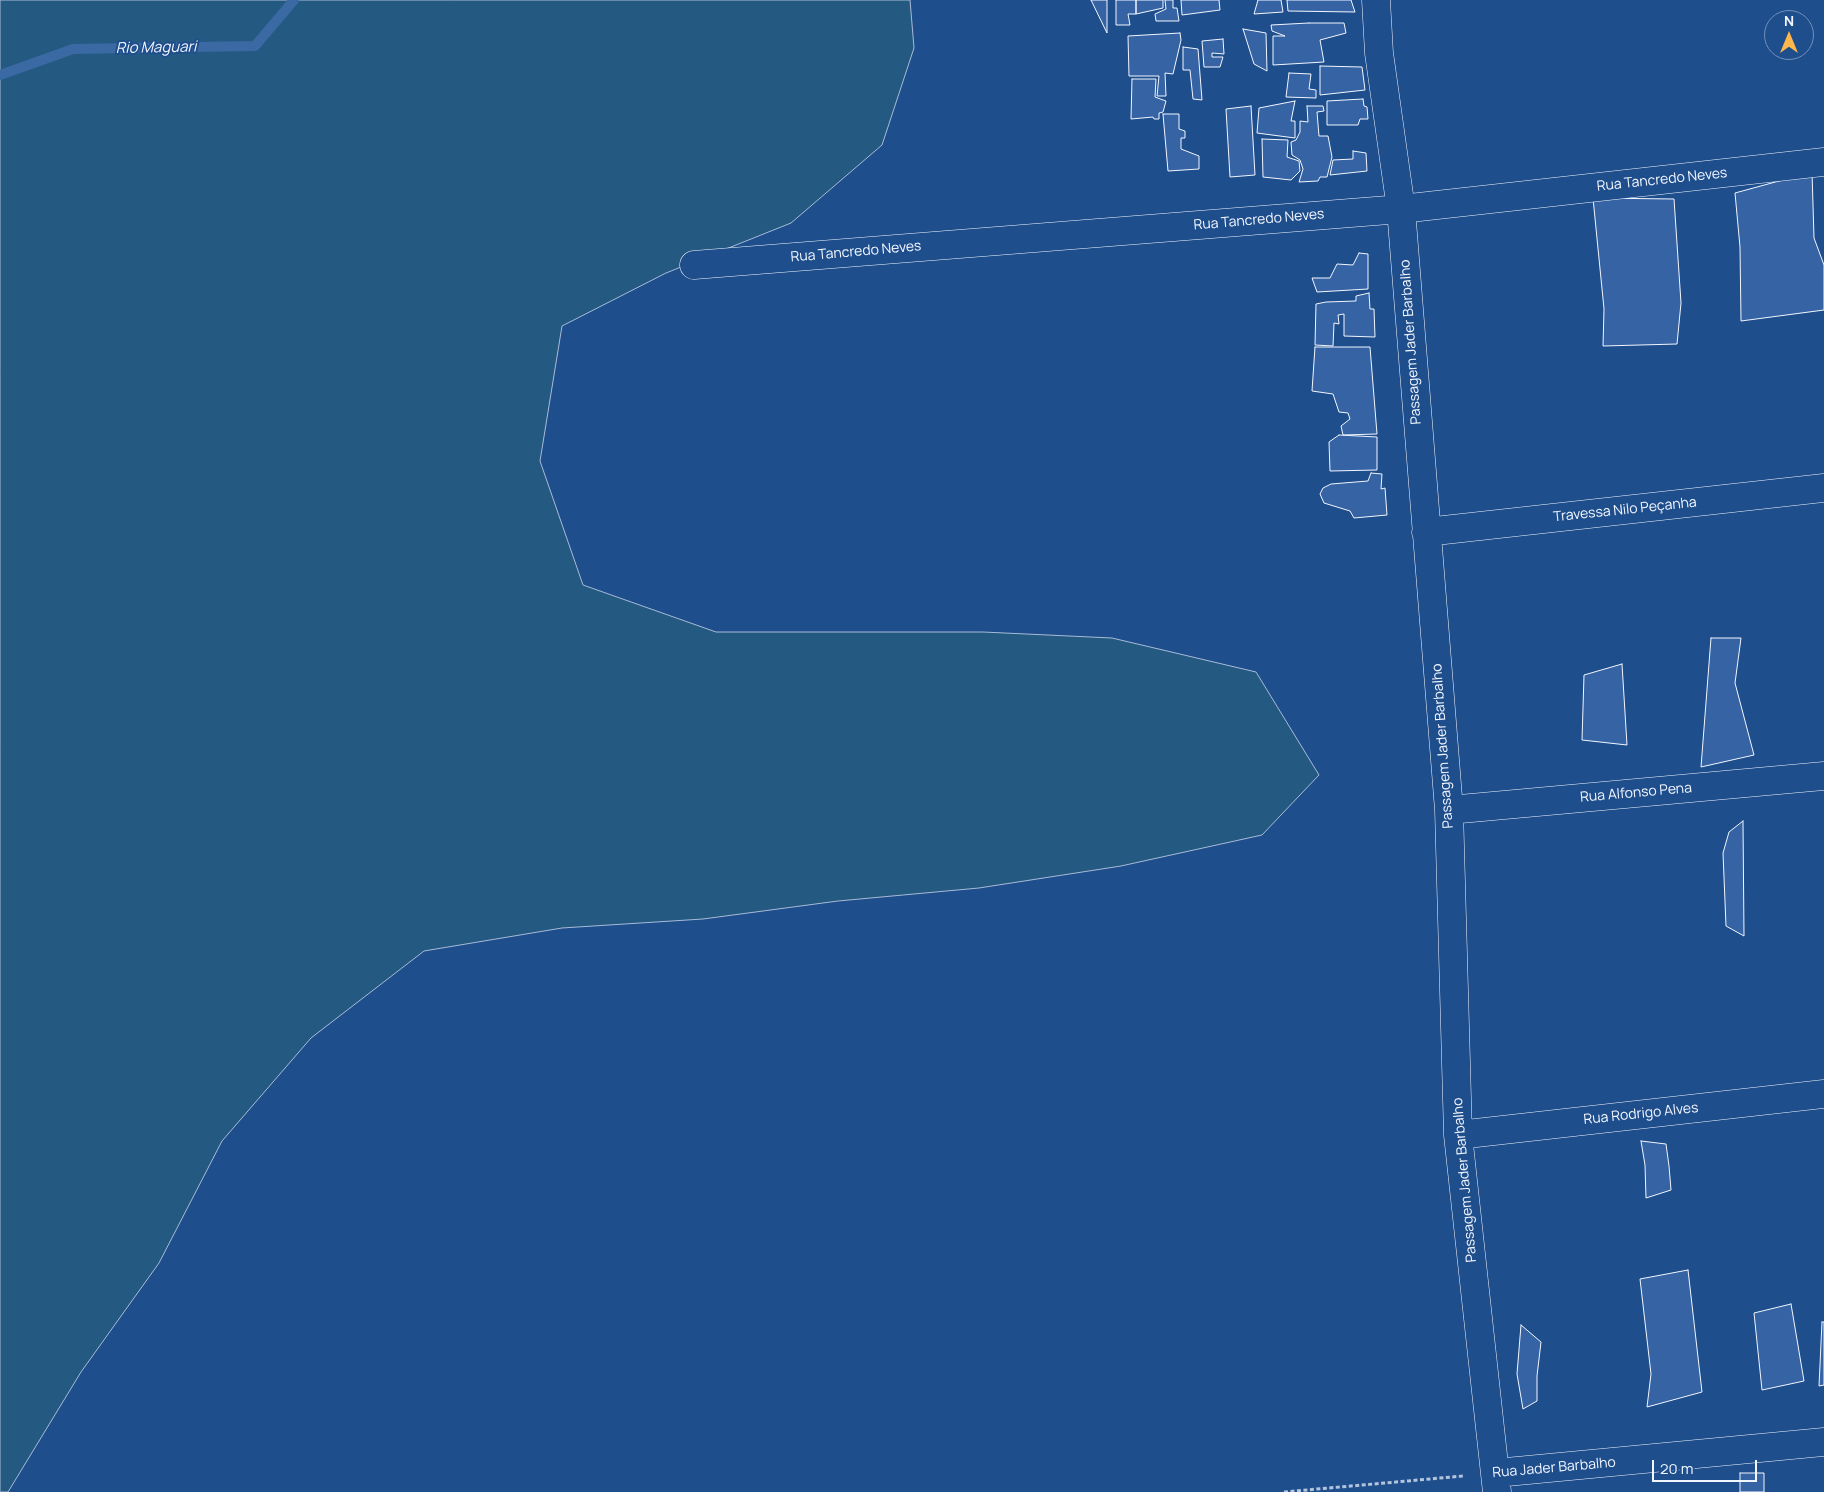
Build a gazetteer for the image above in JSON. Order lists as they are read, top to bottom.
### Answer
{
  "streets": {
    "street": [
      "Rua Tancredo Neves",
      "Passagem Jader Barbalho",
      "Travessa Nilo Peçanha",
      "Rua Alfonso Pena",
      "Rua Rodrigo Alves",
      "Rua Jader Barbalho"
    ]
  },
  "crossings": [
    ["Rua Tancredo Neves", "Passagem Jader Barbalho"],
    ["Passagem Jader Barbalho", "Travessa Nilo Peçanha"],
    ["Passagem Jader Barbalho", "Rua Alfonso Pena"],
    ["Passagem Jader Barbalho", "Rua Rodrigo Alves"],
    ["Passagem Jader Barbalho", "Rua Jader Barbalho"]
  ],
  "water": ["Rio Maguari"],
  "scale_bar": "20 m",
  "north": "top"
}
